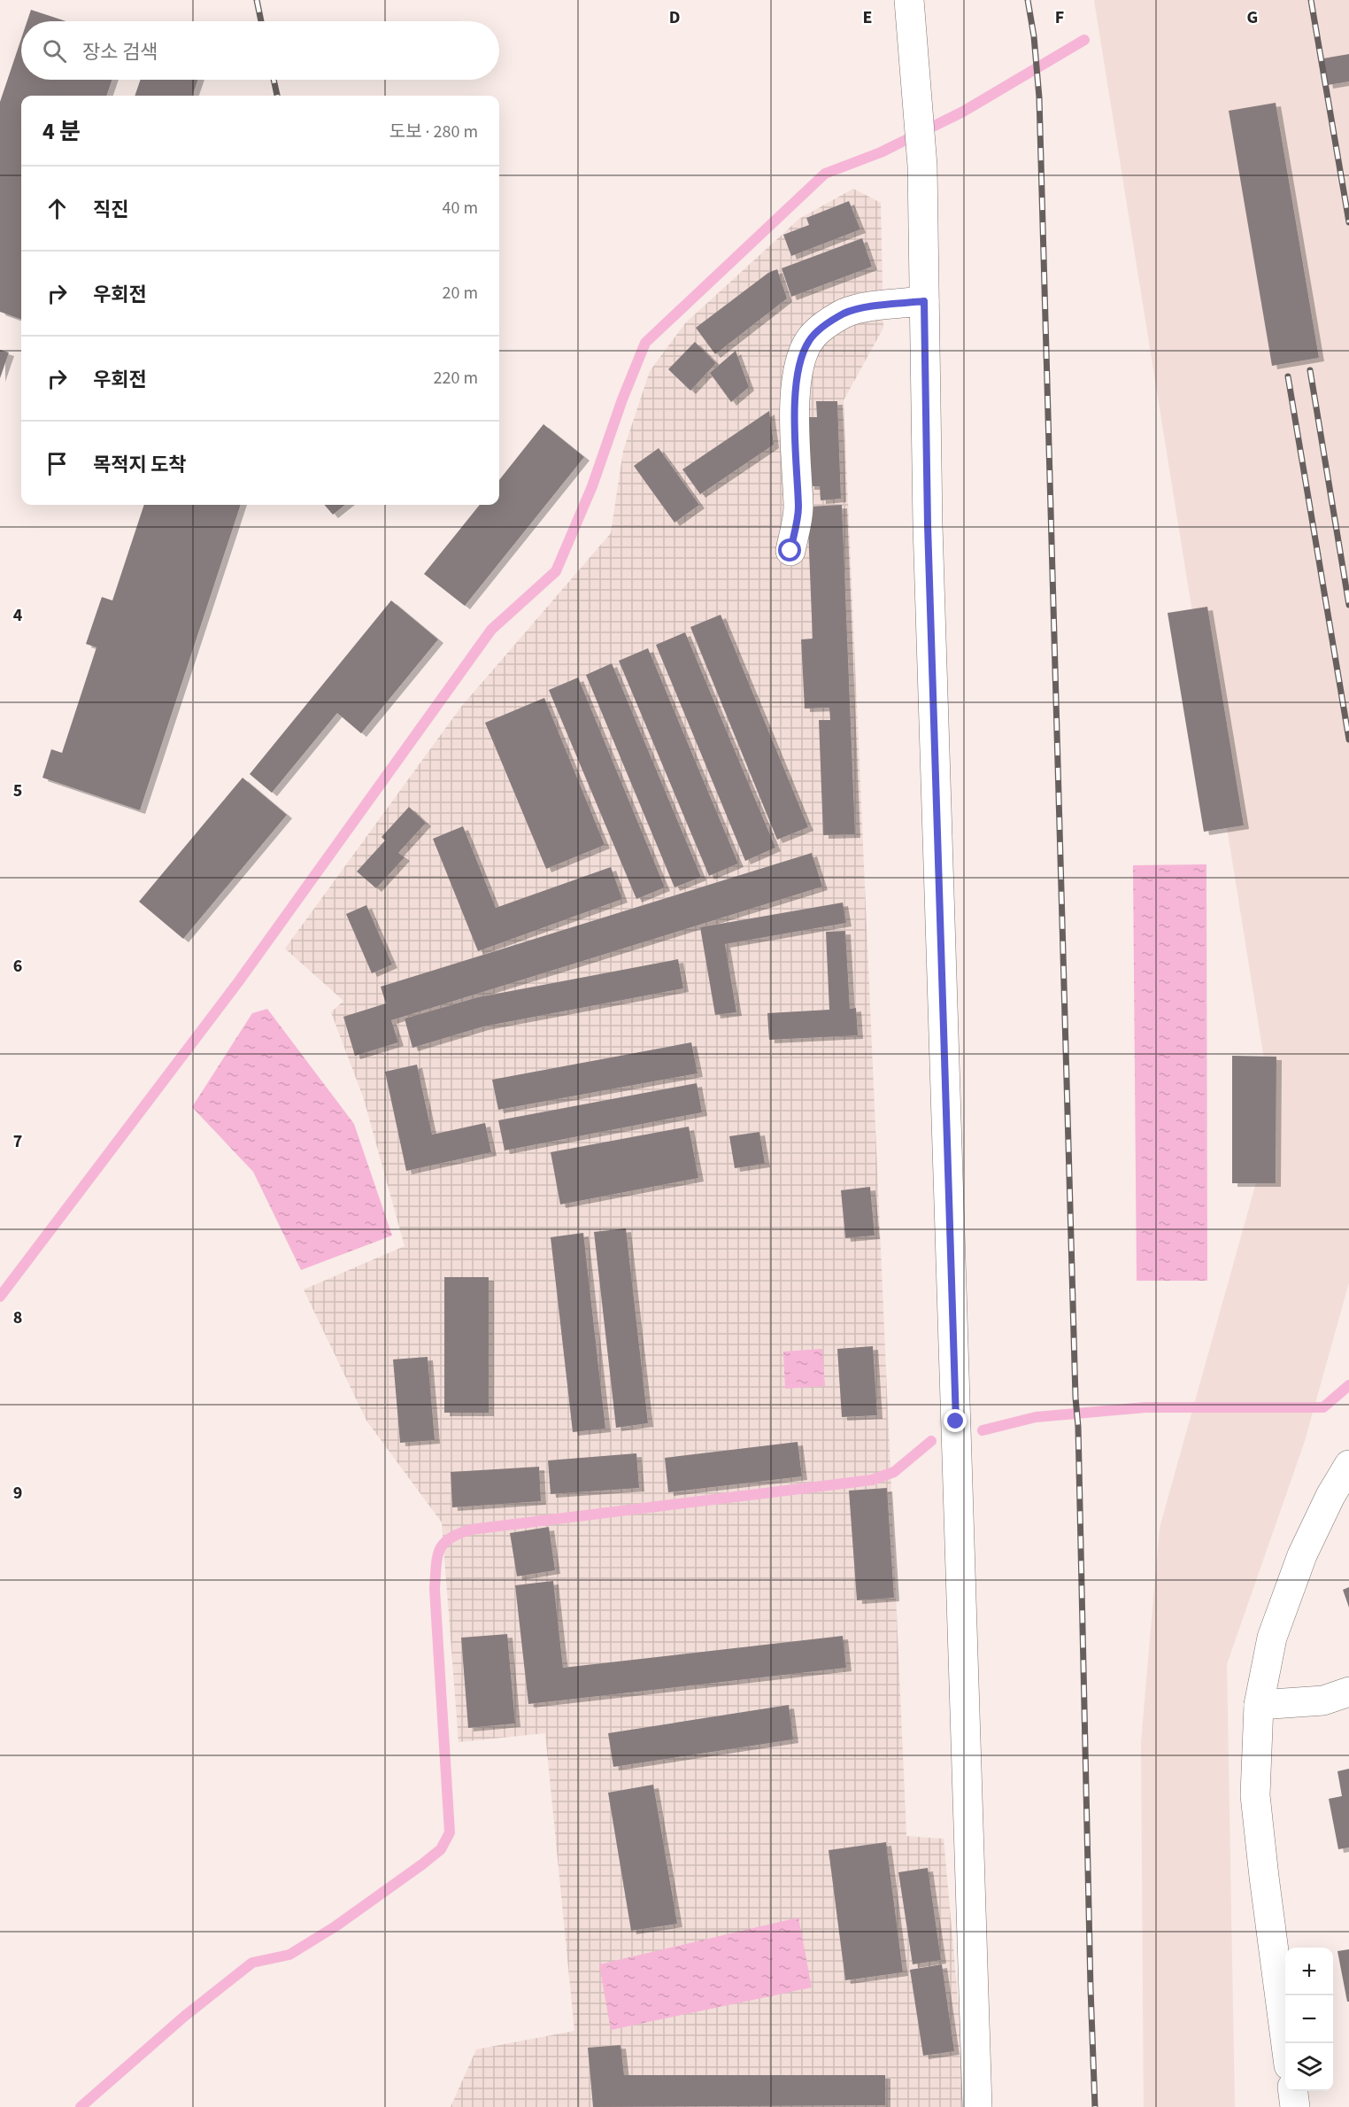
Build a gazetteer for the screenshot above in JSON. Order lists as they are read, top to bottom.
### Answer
{
  "page": {
    "search": "장소 검색",
    "heading": ["4 분", "도보 · 280 m"],
    "list": [
      ["직진", "40 m"],
      ["우회전", "20 m"],
      ["우회전", "220 m"],
      "목적지 도착"
    ],
    "map_buttons": ["+", "−"]
  },
  "grid": {
    "columns": [
      "D",
      "E",
      "F",
      "G"
    ],
    "rows": [
      "4",
      "5",
      "6",
      "7",
      "8",
      "9"
    ]
  }
}
